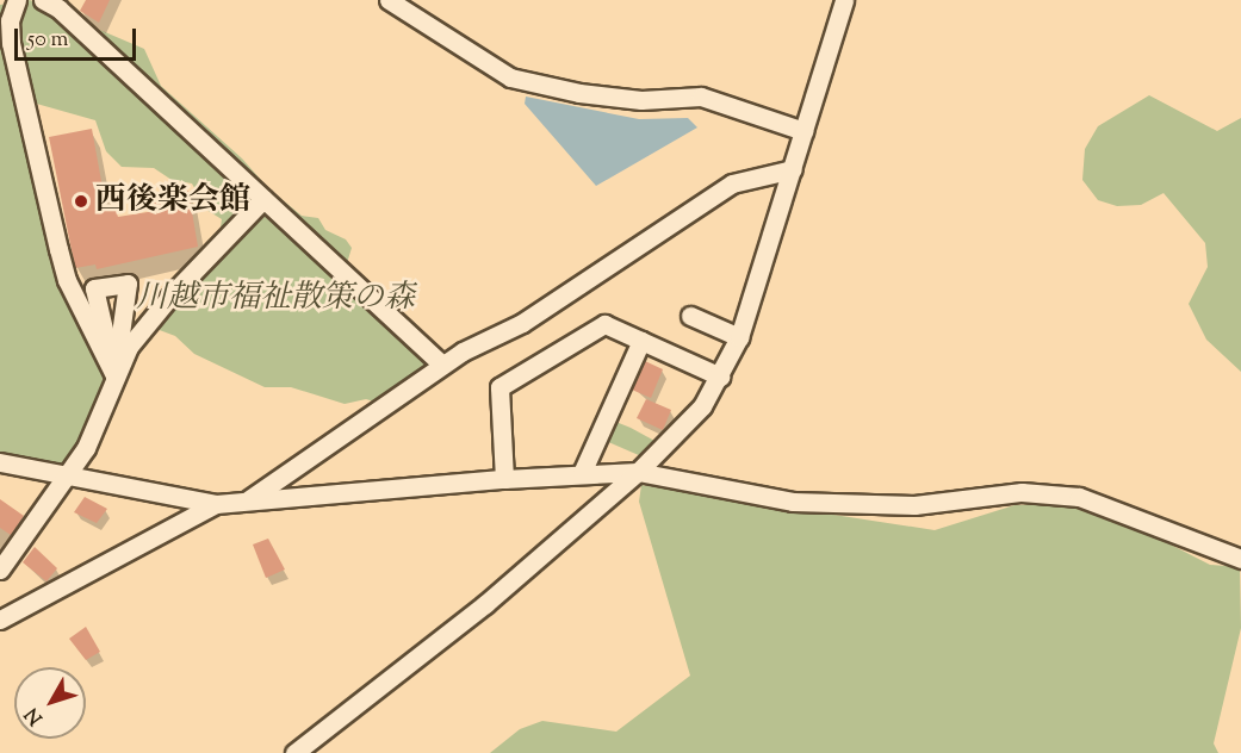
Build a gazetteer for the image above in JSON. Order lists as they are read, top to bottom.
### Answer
{
  "parks": ["川越市福祉散策の森"],
  "places": ["西後楽会館"],
  "scale_bar": "50 m",
  "north": "bottom left"
}
